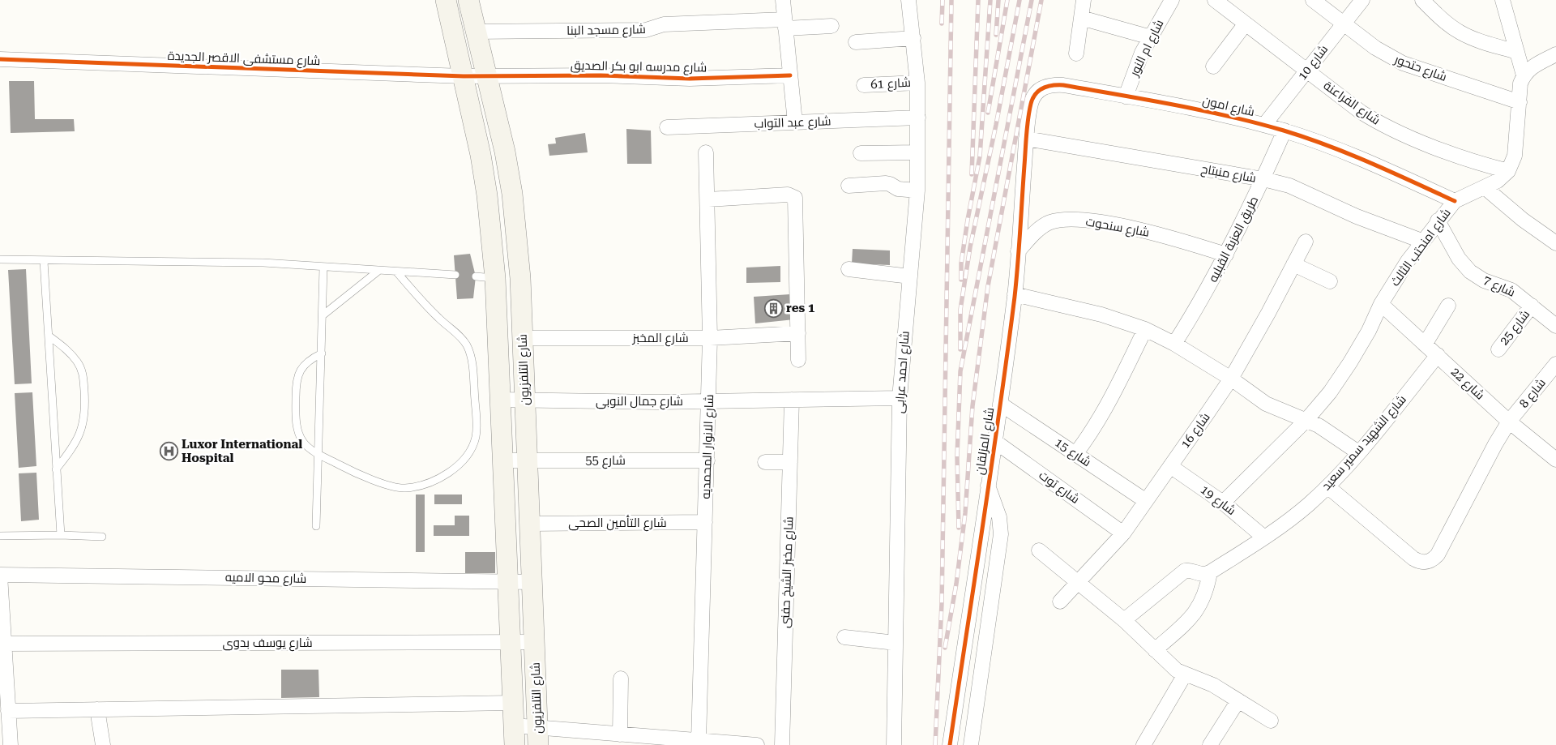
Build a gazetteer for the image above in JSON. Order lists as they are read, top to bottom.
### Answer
{
  "streets": {
    "main road": ["شارع التلفزيون"],
    "street": [
      "شارع مسجد البنا",
      "شارع ام النور",
      "شارع مستشفى الاقصر الجديدة",
      "شارع 10",
      "شارع مدرسه ابو بكر الصديق",
      "شارع حتحور",
      "شارع 61",
      "شارع الفراعنة",
      "شارع امون",
      "شارع عبد التواب",
      "شارع منبتاح",
      "شارع سنحوت",
      "طريق العزبة القبليه",
      "شارع امنحتب الثالث",
      "شارع 7",
      "شارع 25",
      "شارع المخبز",
      "شارع احمد عرابى",
      "شارع 22",
      "شارع 8",
      "شارع جمال النوبى",
      "شارع 16",
      "شارع المزلقان",
      "شارع الشهيد سمير سعيد",
      "شارع الانوار المحمديه",
      "شارع 15",
      "شارع 55",
      "شارع توت",
      "شارع 19",
      "شارع التأمين الصحى",
      "شارع مخبز الشيخ حفنى",
      "شارع محو الاميه",
      "شارع يوسف بدوى"
    ]
  },
  "crossings": [
    ["شارع مسجد البنا", "شارع التلفزيون"],
    ["شارع ام النور", "شارع امون"],
    ["شارع مستشفى الاقصر الجديدة", "شارع مدرسه ابو بكر الصديق"],
    ["شارع مستشفى الاقصر الجديدة", "شارع التلفزيون"],
    ["شارع 10", "شارع حتحور"],
    ["شارع 10", "شارع الفراعنة"],
    ["شارع 10", "شارع امون"],
    ["شارع مدرسه ابو بكر الصديق", "شارع التلفزيون"],
    ["شارع حتحور", "شارع امنحتب الثالث"],
    ["شارع 61", "شارع احمد عرابى"],
    ["شارع الفراعنة", "شارع امنحتب الثالث"],
    ["شارع امون", "شارع منبتاح"],
    ["شارع امون", "طريق العزبة القبليه"],
    ["شارع امون", "شارع امنحتب الثالث"],
    ["شارع امون", "شارع المزلقان"],
    ["شارع عبد التواب", "شارع احمد عرابى"],
    ["شارع منبتاح", "طريق العزبة القبليه"],
    ["شارع منبتاح", "شارع امنحتب الثالث"],
    ["شارع منبتاح", "شارع المزلقان"],
    ["شارع سنحوت", "طريق العزبة القبليه"],
    ["شارع سنحوت", "شارع المزلقان"],
    ["شارع امنحتب الثالث", "شارع 7"],
    ["شارع امنحتب الثالث", "شارع 22"],
    ["شارع امنحتب الثالث", "شارع 19"],
    ["شارع 7", "شارع 25"],
    ["شارع المخبز", "شارع التلفزيون"],
    ["شارع المخبز", "شارع الانوار المحمديه"],
    ["شارع التلفزيون", "شارع جمال النوبى"],
    ["شارع التلفزيون", "شارع 55"],
    ["شارع التلفزيون", "شارع التأمين الصحى"],
    ["شارع التلفزيون", "شارع محو الاميه"],
    ["شارع التلفزيون", "شارع يوسف بدوى"],
    ["شارع احمد عرابى", "شارع جمال النوبى"],
    ["شارع 22", "شارع 8"],
    ["شارع 22", "شارع الشهيد سمير سعيد"],
    ["شارع 8", "شارع الشهيد سمير سعيد"],
    ["شارع جمال النوبى", "شارع الانوار المحمديه"],
    ["شارع جمال النوبى", "شارع مخبز الشيخ حفنى"],
    ["شارع 16", "شارع 15"],
    ["شارع 16", "شارع توت"],
    ["شارع 16", "شارع 19"],
    ["شارع المزلقان", "شارع 15"],
    ["شارع المزلقان", "شارع توت"],
    ["شارع الشهيد سمير سعيد", "شارع 19"],
    ["شارع الانوار المحمديه", "شارع 55"],
    ["شارع الانوار المحمديه", "شارع التأمين الصحى"]
  ],
  "places": {
    "building": ["res 1"],
    "hospital": ["Luxor International Hospital"]
  }
}
